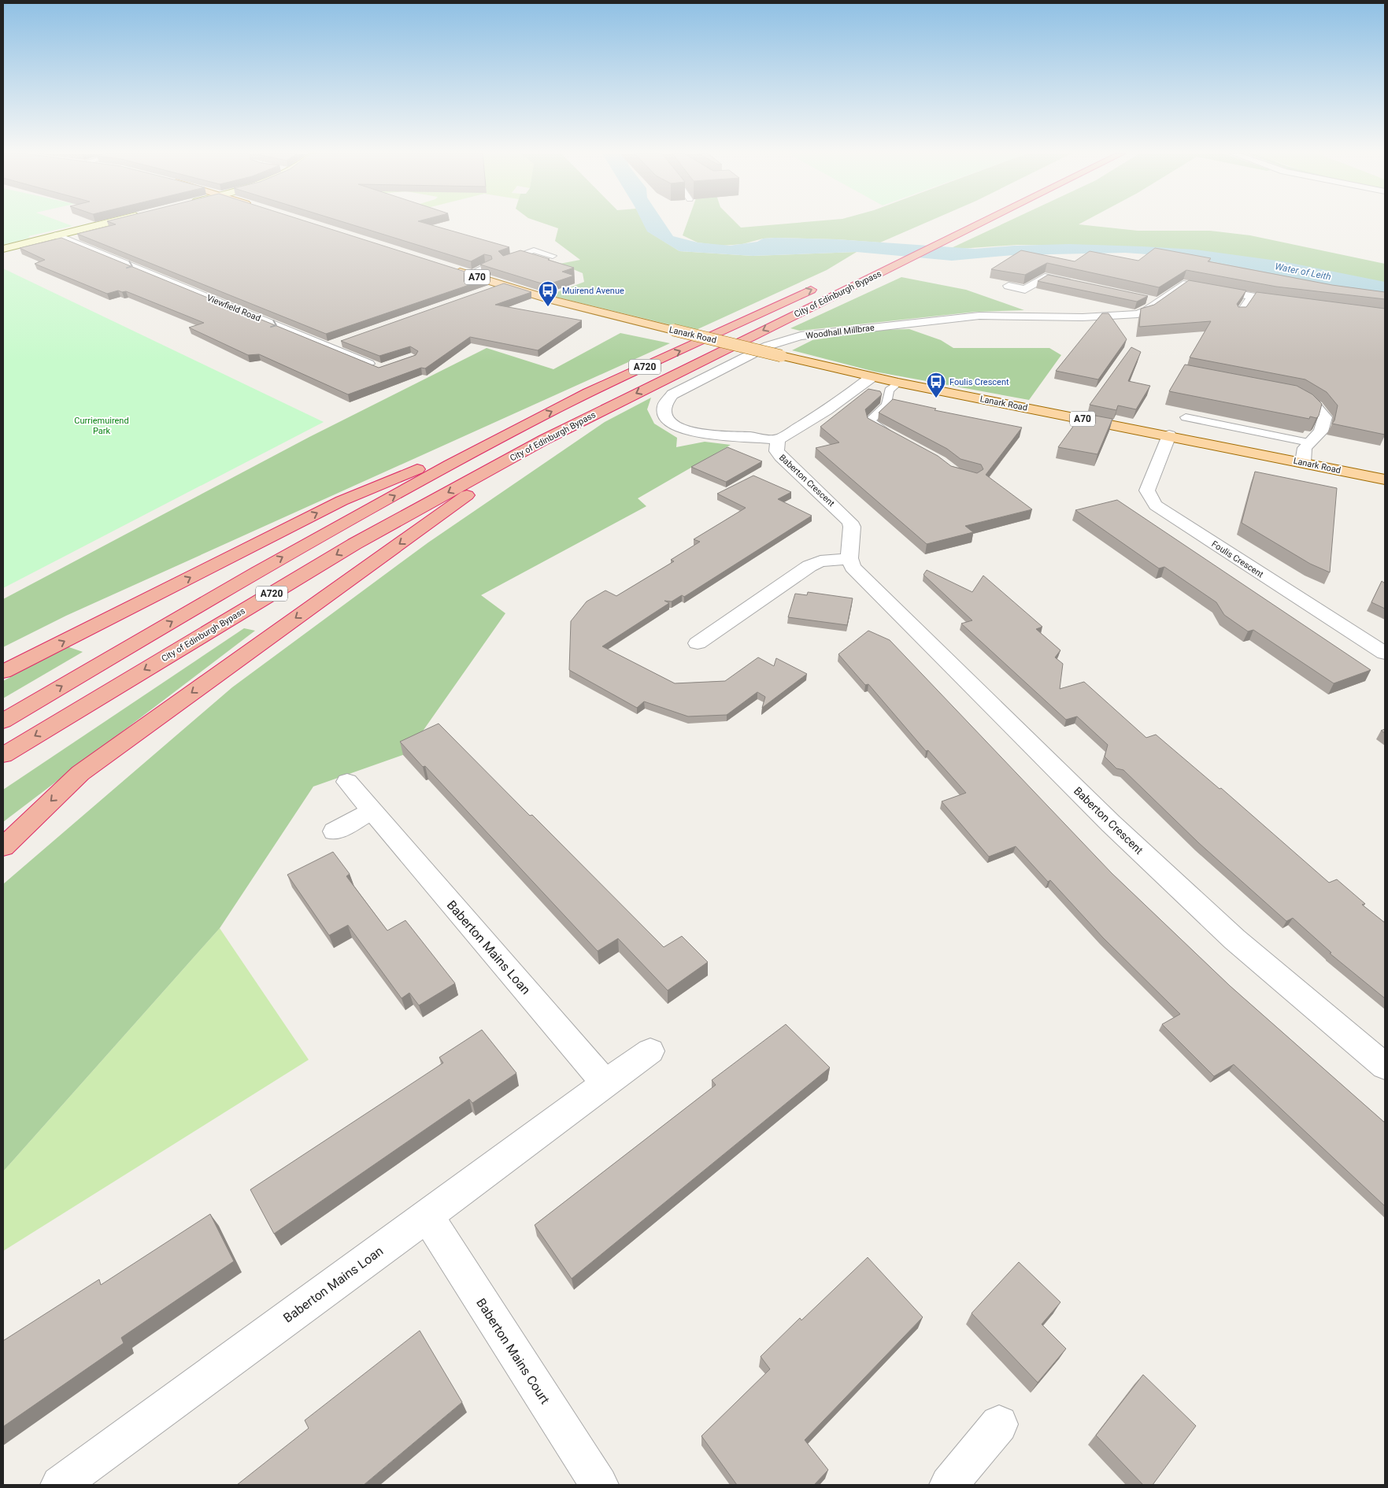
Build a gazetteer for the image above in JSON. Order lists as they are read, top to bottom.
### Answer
{
  "streets": {
    "highway": ["City of Edinburgh Bypass", "A720"],
    "main road": ["A70", "Lanark Road"],
    "street": [
      "Viewfield Road",
      "Woodhall Millbrae",
      "Baberton Crescent",
      "Foulis Crescent",
      "Baberton Mains Loan",
      "Baberton Mains Court"
    ]
  },
  "crossings": [
    ["Woodhall Millbrae", "Baberton Crescent"],
    ["Lanark Road", "Baberton Crescent"],
    ["Lanark Road", "Foulis Crescent"],
    ["Baberton Mains Loan", "Baberton Mains Court"]
  ],
  "one_way": ["Viewfield Road"],
  "water": ["Water of Leith"],
  "parks": ["Curriemuirend Park"],
  "places": {
    "bus stop": ["Muirend Avenue", "Foulis Crescent"]
  }
}
